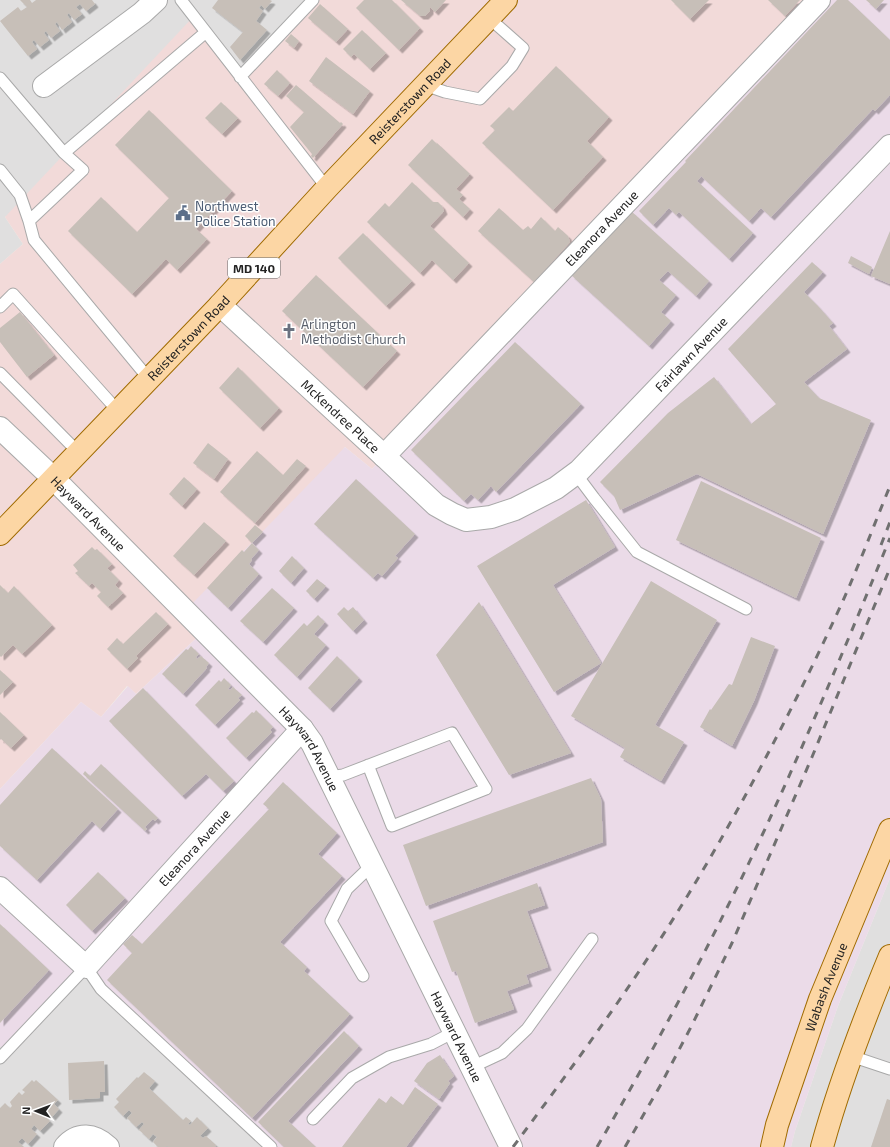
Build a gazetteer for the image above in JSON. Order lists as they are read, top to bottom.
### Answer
{
  "streets": {
    "main road": ["Reisterstown Road", "MD 140", "Wabash Avenue"],
    "street": [
      "Eleanora Avenue",
      "Fairlawn Avenue",
      "McKendree Place",
      "Hayward Avenue"
    ]
  },
  "crossings": [
    ["Reisterstown Road", "McKendree Place"],
    ["Reisterstown Road", "Hayward Avenue"],
    ["Eleanora Avenue", "McKendree Place"],
    ["Eleanora Avenue", "Hayward Avenue"],
    ["Fairlawn Avenue", "McKendree Place"]
  ],
  "places": {
    "public building": ["Northwest Police Station"],
    "church": ["Arlington Methodist Church"]
  },
  "north": "left"
}
